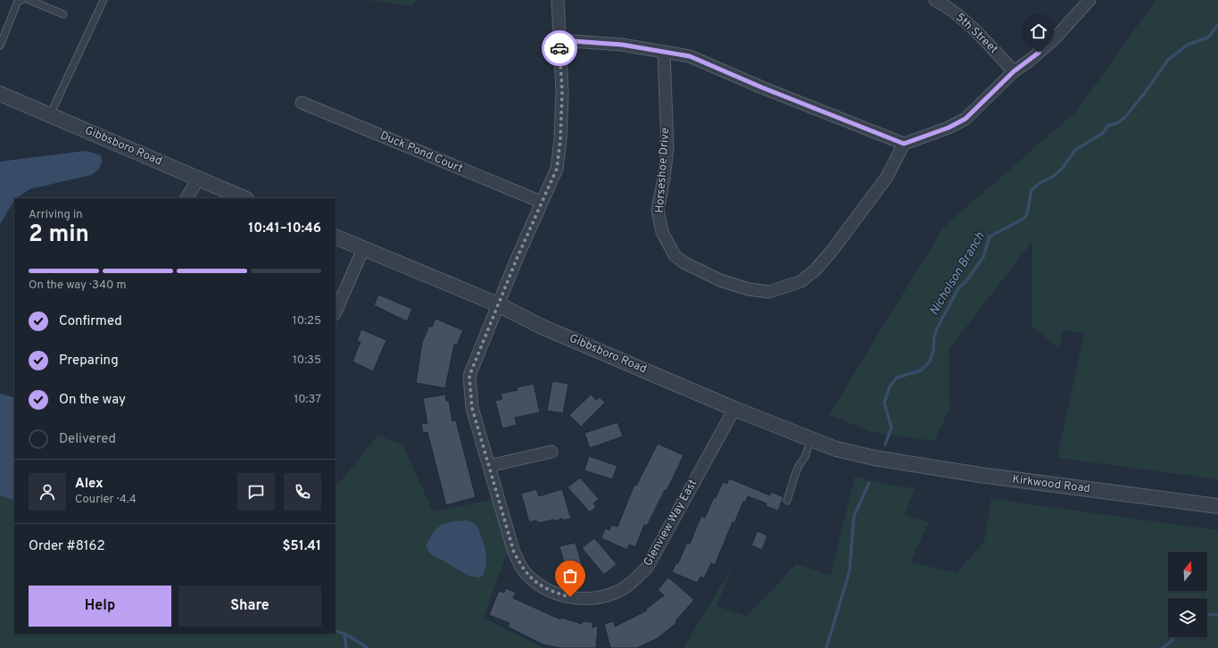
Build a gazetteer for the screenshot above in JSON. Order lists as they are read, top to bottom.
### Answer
{
  "streets": {
    "street": [
      "5th Street",
      "Gibbsboro Road",
      "Duck Pond Court",
      "Horseshoe Drive",
      "Kirkwood Road",
      "Glenview Way East"
    ]
  },
  "crossings": [
    ["Gibbsboro Road", "Kirkwood Road"],
    ["Gibbsboro Road", "Glenview Way East"],
    ["Duck Pond Court", "Glenview Way East"]
  ],
  "water": ["Nicholson Branch"],
  "north": "top",
  "page": {
    "heading": ["2 min", "Arriving in", "10:41–10:46"],
    "panel": [
      "Alex",
      "Courier · 4.4",
      "Order #8162",
      "$51.41"
    ],
    "bar": "On the way · 340 m",
    "list": [
      ["Confirmed", "10:25"],
      ["Preparing", "10:35"],
      ["On the way", "10:37"],
      "Delivered"
    ],
    "buttons": ["Help", "Share"]
  }
}
